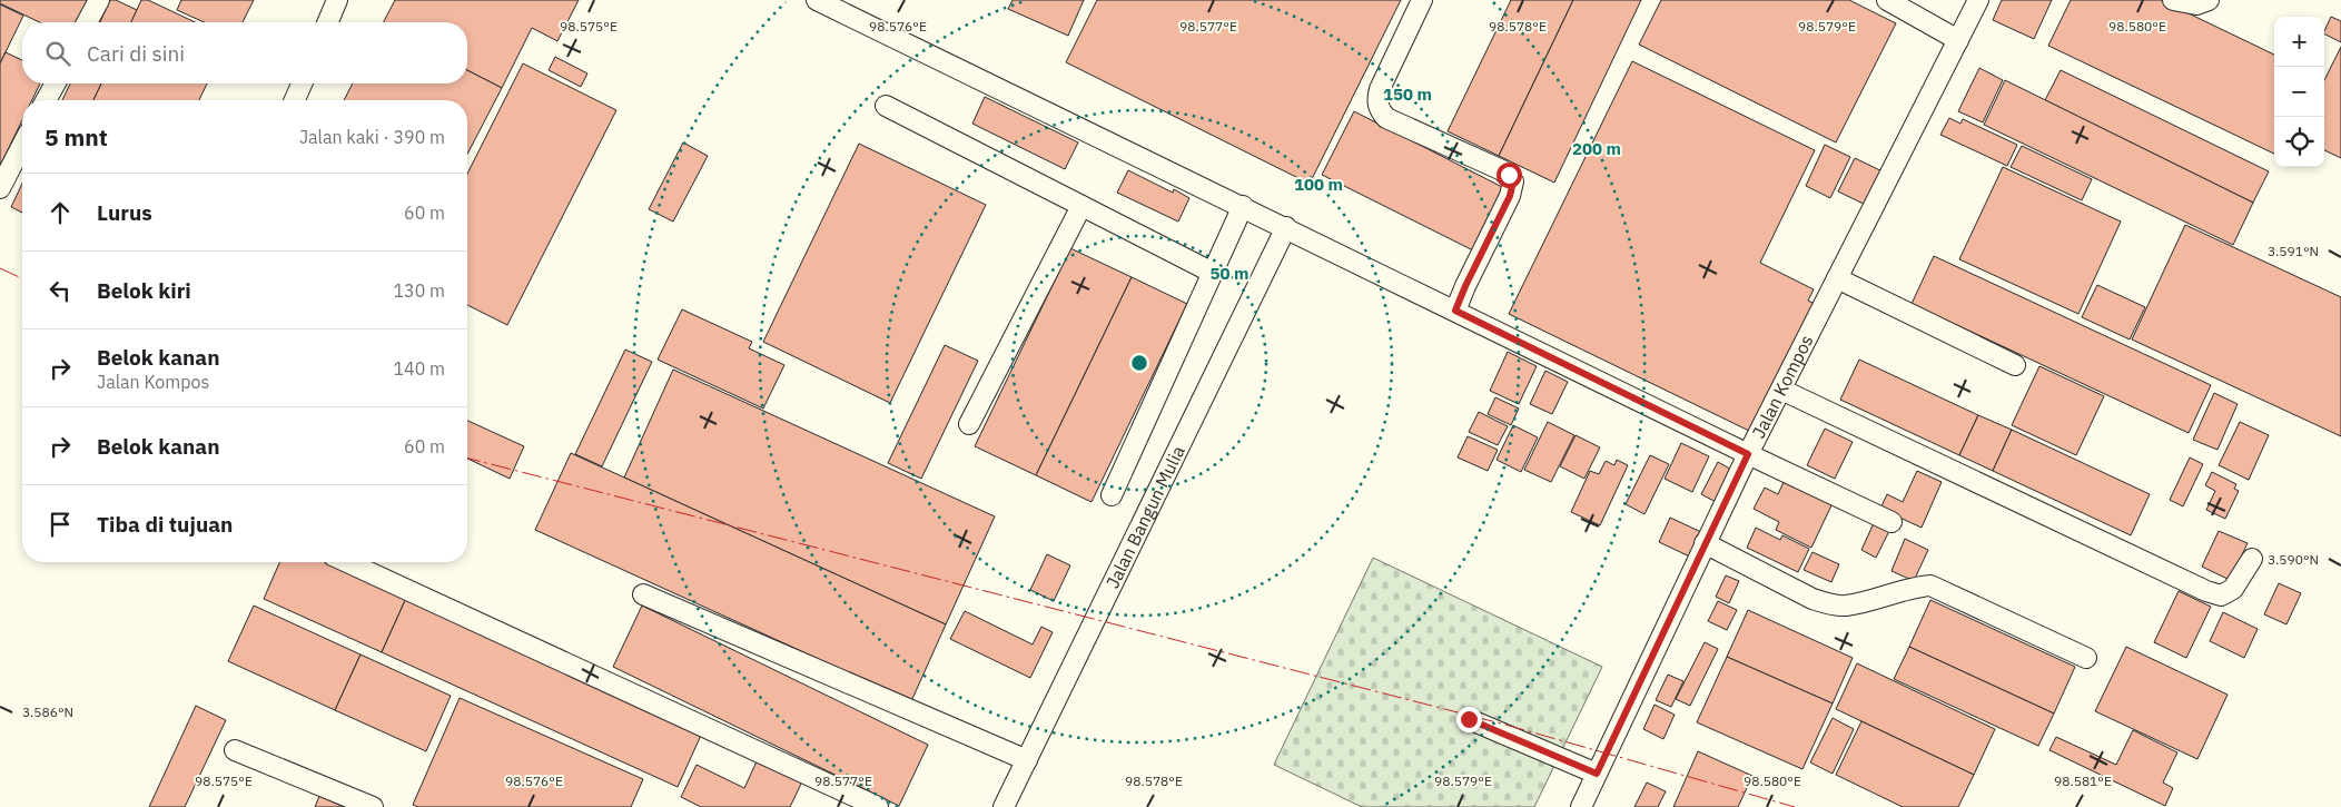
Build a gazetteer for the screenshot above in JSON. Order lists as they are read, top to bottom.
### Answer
{
  "streets": {
    "street": ["Jalan Kompos", "Jalan Bangun Mulia"]
  },
  "page": {
    "map_buttons": ["+", "−"],
    "search": "Cari di sini",
    "heading": ["5 mnt", "Jalan kaki · 390 m"],
    "list": [
      ["Lurus", "60 m"],
      ["Belok kiri", "130 m"],
      ["Belok kanan", "Jalan Kompos", "140 m"],
      ["Belok kanan", "60 m"],
      "Tiba di tujuan"
    ]
  },
  "coordinates": [
    "98.575°E",
    "98.576°E",
    "98.577°E",
    "98.578°E",
    "98.579°E",
    "98.580°E",
    "3.591°N",
    "3.590°N",
    "3.586°N",
    "98.581°E"
  ],
  "rings": [
    "150 m",
    "200 m",
    "100 m",
    "50 m"
  ]
}
